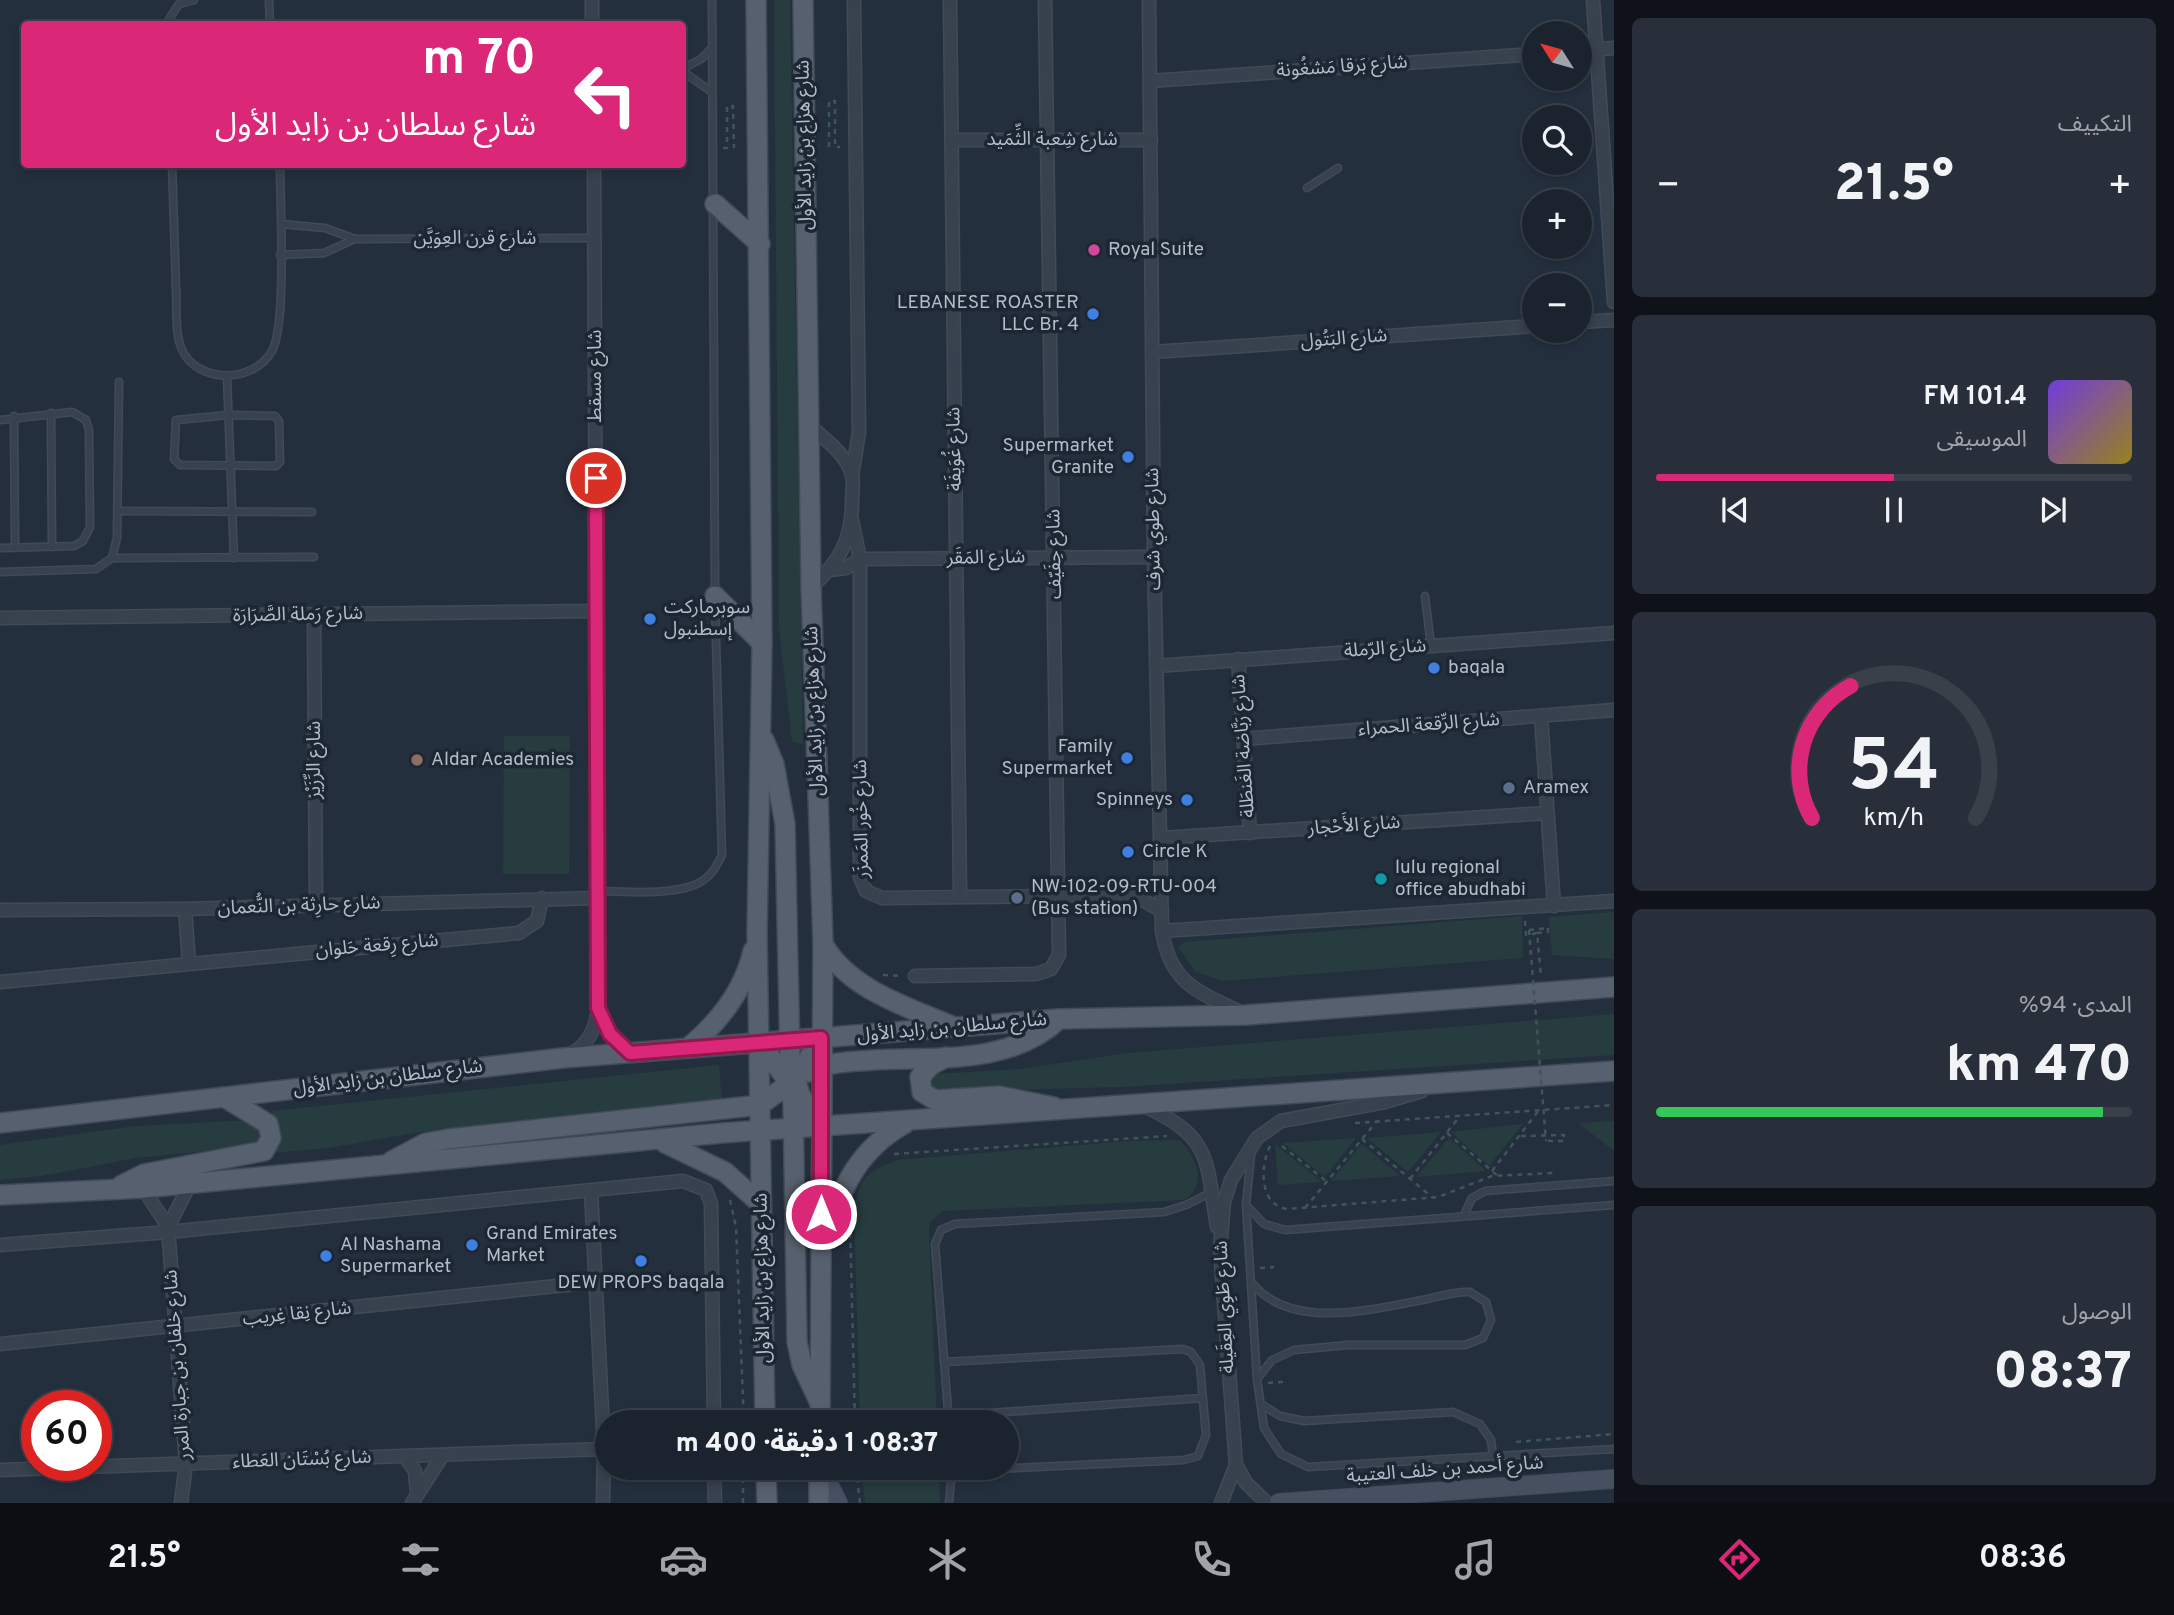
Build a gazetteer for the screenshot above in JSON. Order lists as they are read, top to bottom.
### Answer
{
  "streets": {
    "main road": ["شارع هزاع بن زايد الأول", "شارع سلطان بن زايد الأول"],
    "street": [
      "شارع بَرقا مَشغُونة",
      "شارع شِعبة الثِّمَيد",
      "شارع البَتُول",
      "شارع مسقط",
      "شارع غُوَيفَة",
      "شارع طوي شرف",
      "شارع حِفَيّف",
      "شارع المَقَر",
      "شارع رَملة الصَّرَارَة",
      "شارع الرّملة",
      "شارع الرِّقعة الحمراء",
      "شارع رَبَّاضة الغَنطَلة",
      "شارع الرِّزَيْز",
      "شارع خُور المَمزَر",
      "شارع الأَحْجار",
      "شارع حارِثة بن النُّعمان",
      "شارع رِقعة حَلوان",
      "شارع طَوِي العِقَيلة",
      "شارع نِقا غِريب",
      "شارع خلفان بن جبارة المرر",
      "شارع بُسْتَان العَطاء",
      "شارع أحمد بن خلف العتيبة"
    ],
    "lane": ["شارع قرن العِوَيَّن"]
  },
  "crossings": [
    ["شارع بَرقا مَشغُونة", "شارع طوي شرف"],
    ["شارع شِعبة الثِّمَيد", "شارع غُوَيفَة"],
    ["شارع شِعبة الثِّمَيد", "شارع طوي شرف"],
    ["شارع شِعبة الثِّمَيد", "شارع حِفَيّف"],
    ["شارع هزاع بن زايد الأول", "شارع سلطان بن زايد الأول"],
    ["شارع قرن العِوَيَّن", "شارع مسقط"],
    ["شارع البَتُول", "شارع طوي شرف"],
    ["شارع مسقط", "شارع رَملة الصَّرَارَة"],
    ["شارع مسقط", "شارع حارِثة بن النُّعمان"],
    ["شارع مسقط", "شارع سلطان بن زايد الأول"],
    ["شارع غُوَيفَة", "شارع المَقَر"],
    ["شارع غُوَيفَة", "شارع خُور المَمزَر"],
    ["شارع طوي شرف", "شارع المَقَر"],
    ["شارع طوي شرف", "شارع الرّملة"],
    ["شارع طوي شرف", "شارع خُور المَمزَر"],
    ["شارع طوي شرف", "شارع الأَحْجار"],
    ["شارع طوي شرف", "شارع سلطان بن زايد الأول"],
    ["شارع حِفَيّف", "شارع المَقَر"],
    ["شارع حِفَيّف", "شارع خُور المَمزَر"],
    ["شارع المَقَر", "شارع خُور المَمزَر"],
    ["شارع رَملة الصَّرَارَة", "شارع الرِّزَيْز"],
    ["شارع الرّملة", "شارع رَبَّاضة الغَنطَلة"],
    ["شارع الرِّقعة الحمراء", "شارع رَبَّاضة الغَنطَلة"],
    ["شارع رَبَّاضة الغَنطَلة", "شارع الأَحْجار"],
    ["شارع الرِّزَيْز", "شارع حارِثة بن النُّعمان"],
    ["شارع حارِثة بن النُّعمان", "شارع رِقعة حَلوان"],
    ["شارع نِقا غِريب", "شارع خلفان بن جبارة المرر"],
    ["شارع خلفان بن جبارة المرر", "شارع بُسْتَان العَطاء"]
  ],
  "places": [
    "Royal Suite",
    "LEBANESE ROASTER LLC Br. 4",
    "Supermarket Granite",
    "سوبرماركت إسطنبول",
    "baqala",
    "Family Supermarket",
    "Aldar Academies",
    "Aramex",
    "Spinneys",
    "Circle K",
    "lulu regional office abudhabi",
    "NW-102-09-RTU-004 (Bus station)",
    "Grand Emirates Market",
    "Al Nashama Supermarket",
    "DEW PROPS baqala"
  ],
  "north": "top left",
  "page": {
    "tile": [
      "التكييف",
      ["المدى · 94%", "470 km"],
      ["الوصول", "08:37"]
    ],
    "map_buttons": ["+", "−"],
    "turn": ["70 m", "شارع سلطان بن زايد الأول"],
    "heat": ["−", "21.5°", "+"],
    "song": ["101.4 FM", "الموسيقى"],
    "limit": "60",
    "trip": "08:37 · 1 دقيقة · 400 m",
    "tabs": ["08:36", "21.5°"],
    "gauge": ["54", "km/h"]
  }
}
